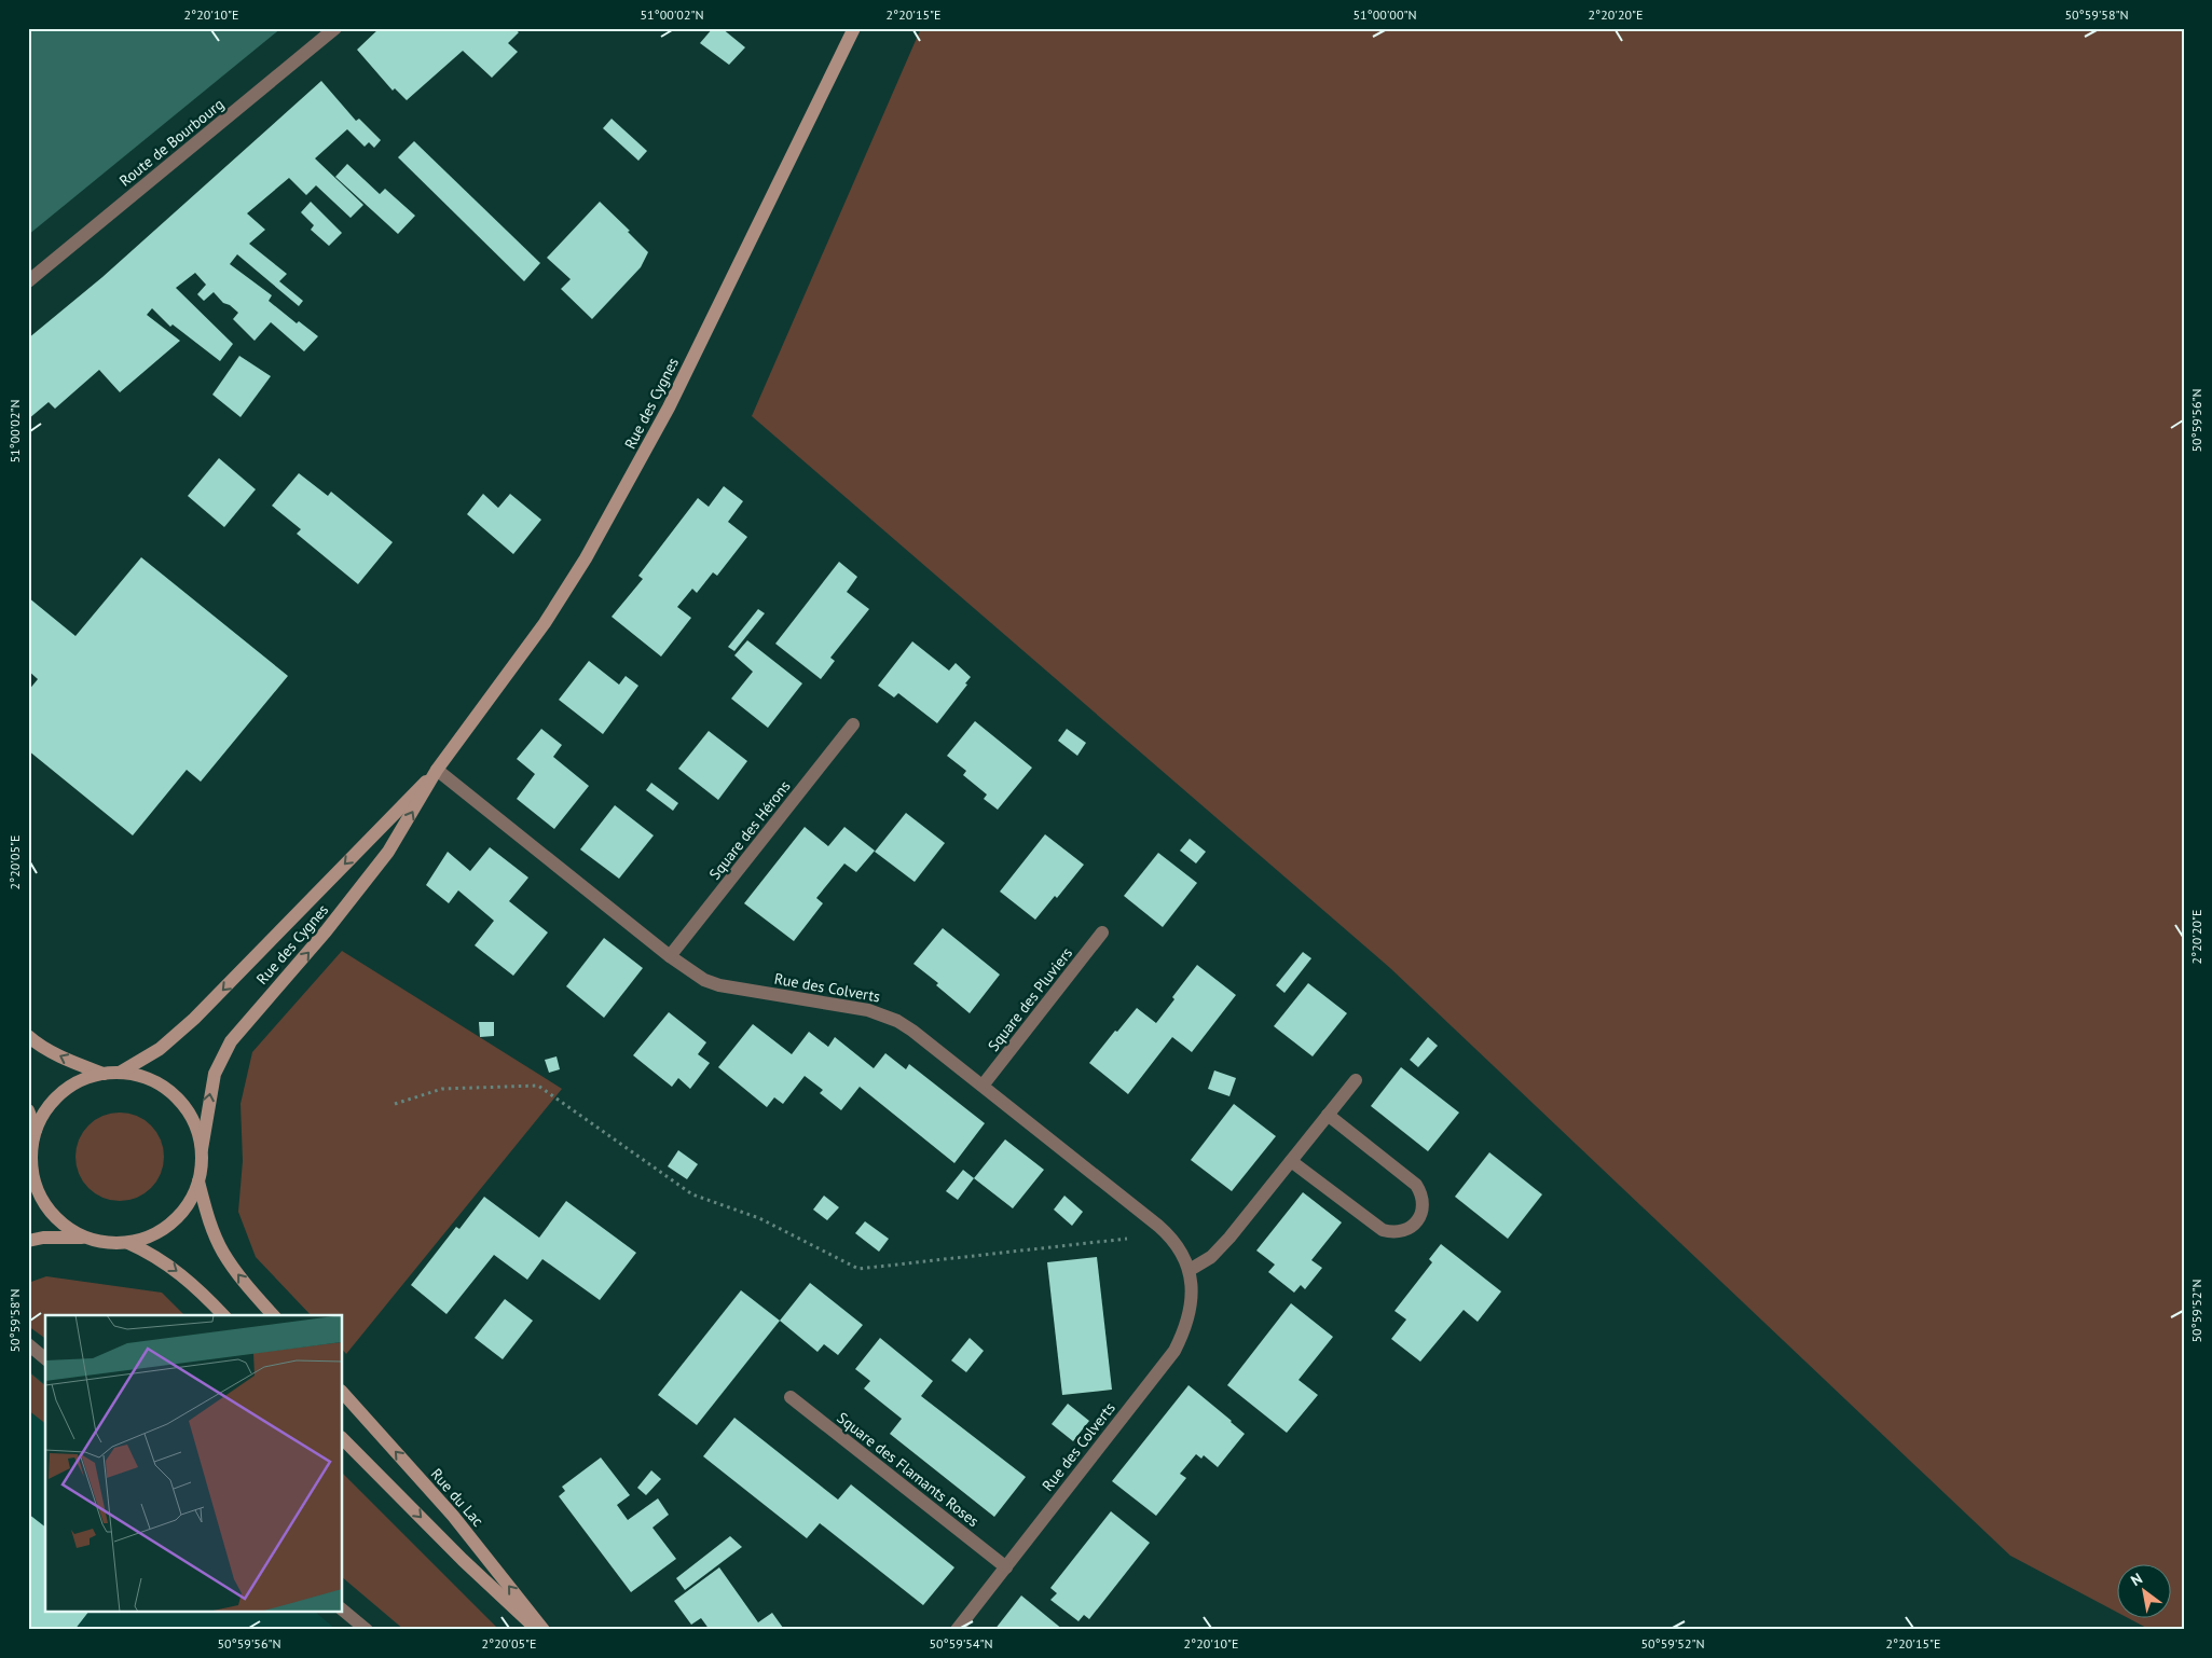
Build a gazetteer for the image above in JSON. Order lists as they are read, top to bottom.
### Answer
{
  "streets": {
    "main road": ["Rue des Cygnes", "Rue du Lac"],
    "street": [
      "Route de Bourbourg",
      "Square des Hérons",
      "Rue des Colverts",
      "Square des Pluviers",
      "Square des Flamants Roses"
    ]
  },
  "crossings": [
    ["Rue des Cygnes", "Rue des Colverts"],
    ["Square des Hérons", "Rue des Colverts"],
    ["Rue des Colverts", "Square des Pluviers"],
    ["Rue des Colverts", "Square des Flamants Roses"]
  ],
  "north": "top left",
  "coordinates": [
    "2°20'10\"E",
    "51°00'02\"N",
    "2°20'15\"E",
    "51°00'00\"N",
    "2°20'20\"E",
    "50°59'58\"N",
    "50°59'56\"N",
    "2°20'05\"E",
    "50°59'52\"N",
    "50°59'54\"N"
  ]
}
